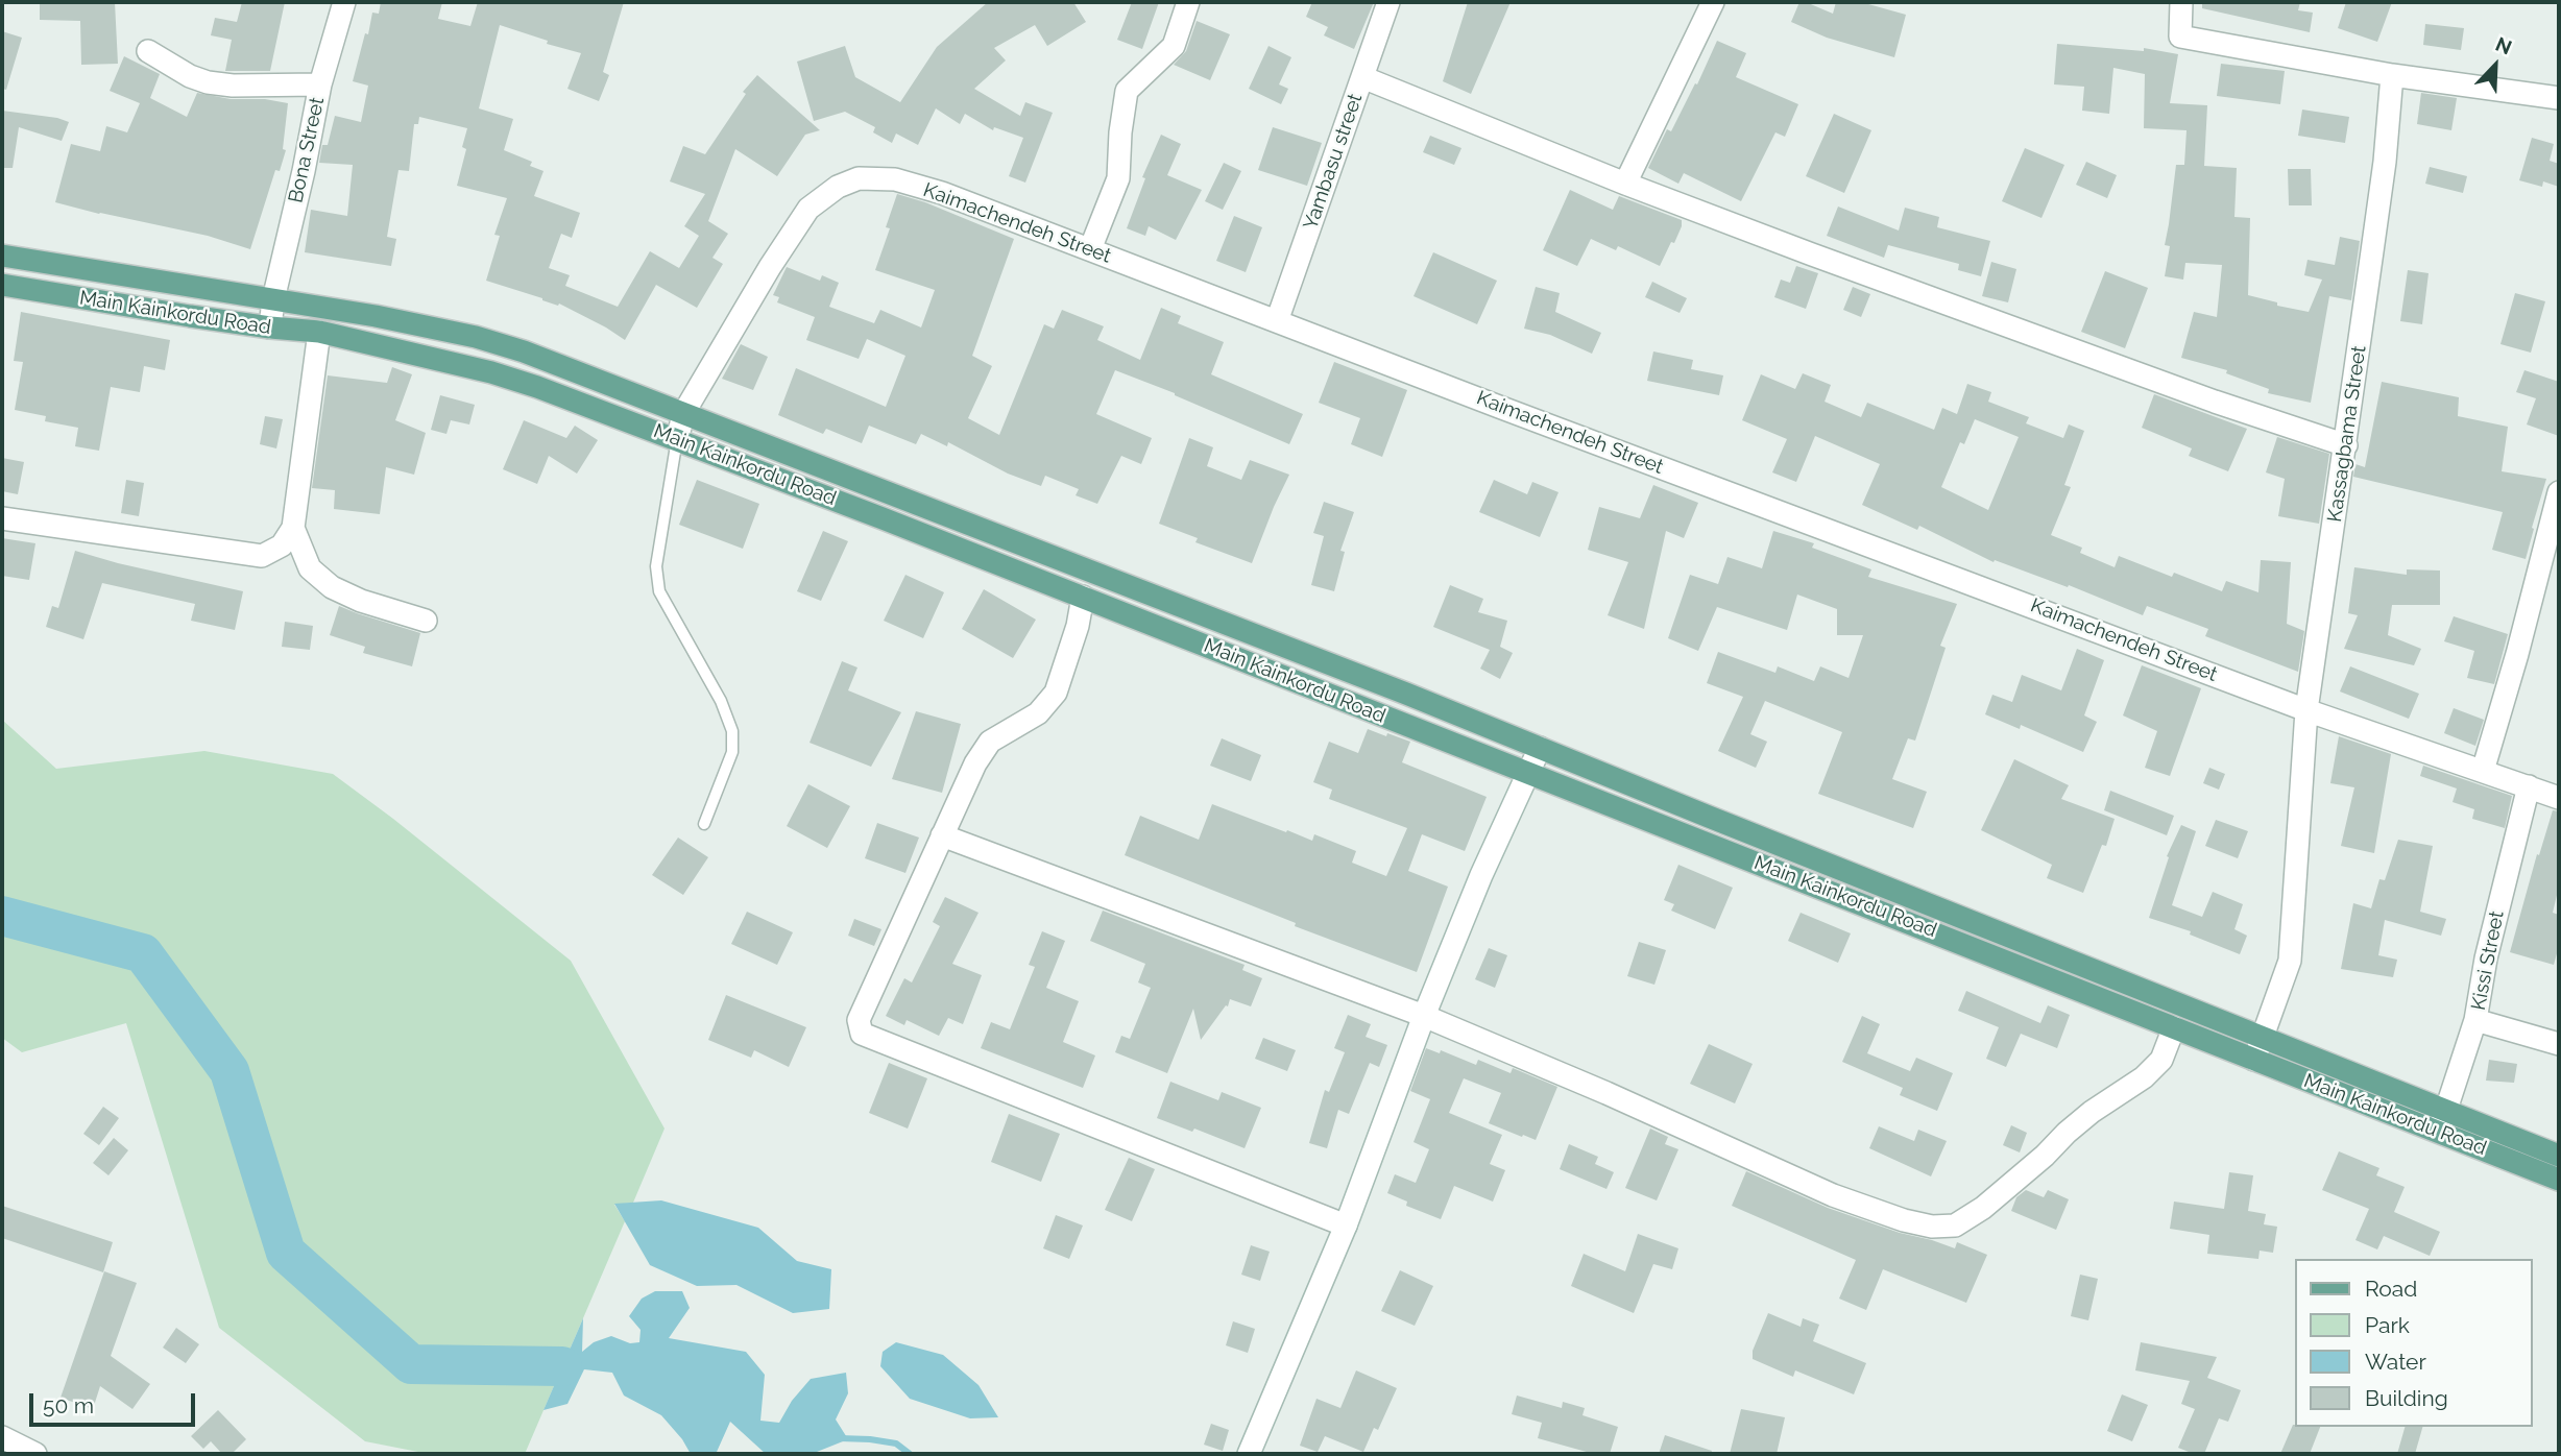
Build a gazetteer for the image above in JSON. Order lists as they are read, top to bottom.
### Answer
{
  "streets": {
    "main road": ["Main Kainkordu Road"],
    "street": [
      "Bona Street",
      "Yambasu street",
      "Kaimachendeh Street",
      "Kassagbama Street",
      "Kissi Street"
    ]
  },
  "crossings": [
    ["Bona Street", "Main Kainkordu Road"],
    ["Yambasu street", "Kaimachendeh Street"],
    ["Kaimachendeh Street", "Main Kainkordu Road"],
    ["Kaimachendeh Street", "Kassagbama Street"],
    ["Kaimachendeh Street", "Kissi Street"],
    ["Main Kainkordu Road", "Kassagbama Street"],
    ["Main Kainkordu Road", "Kissi Street"]
  ],
  "legend": [
    "Road",
    "Park",
    "Water",
    "Building"
  ],
  "scale_bar": "50 m",
  "north": "top right"
}
